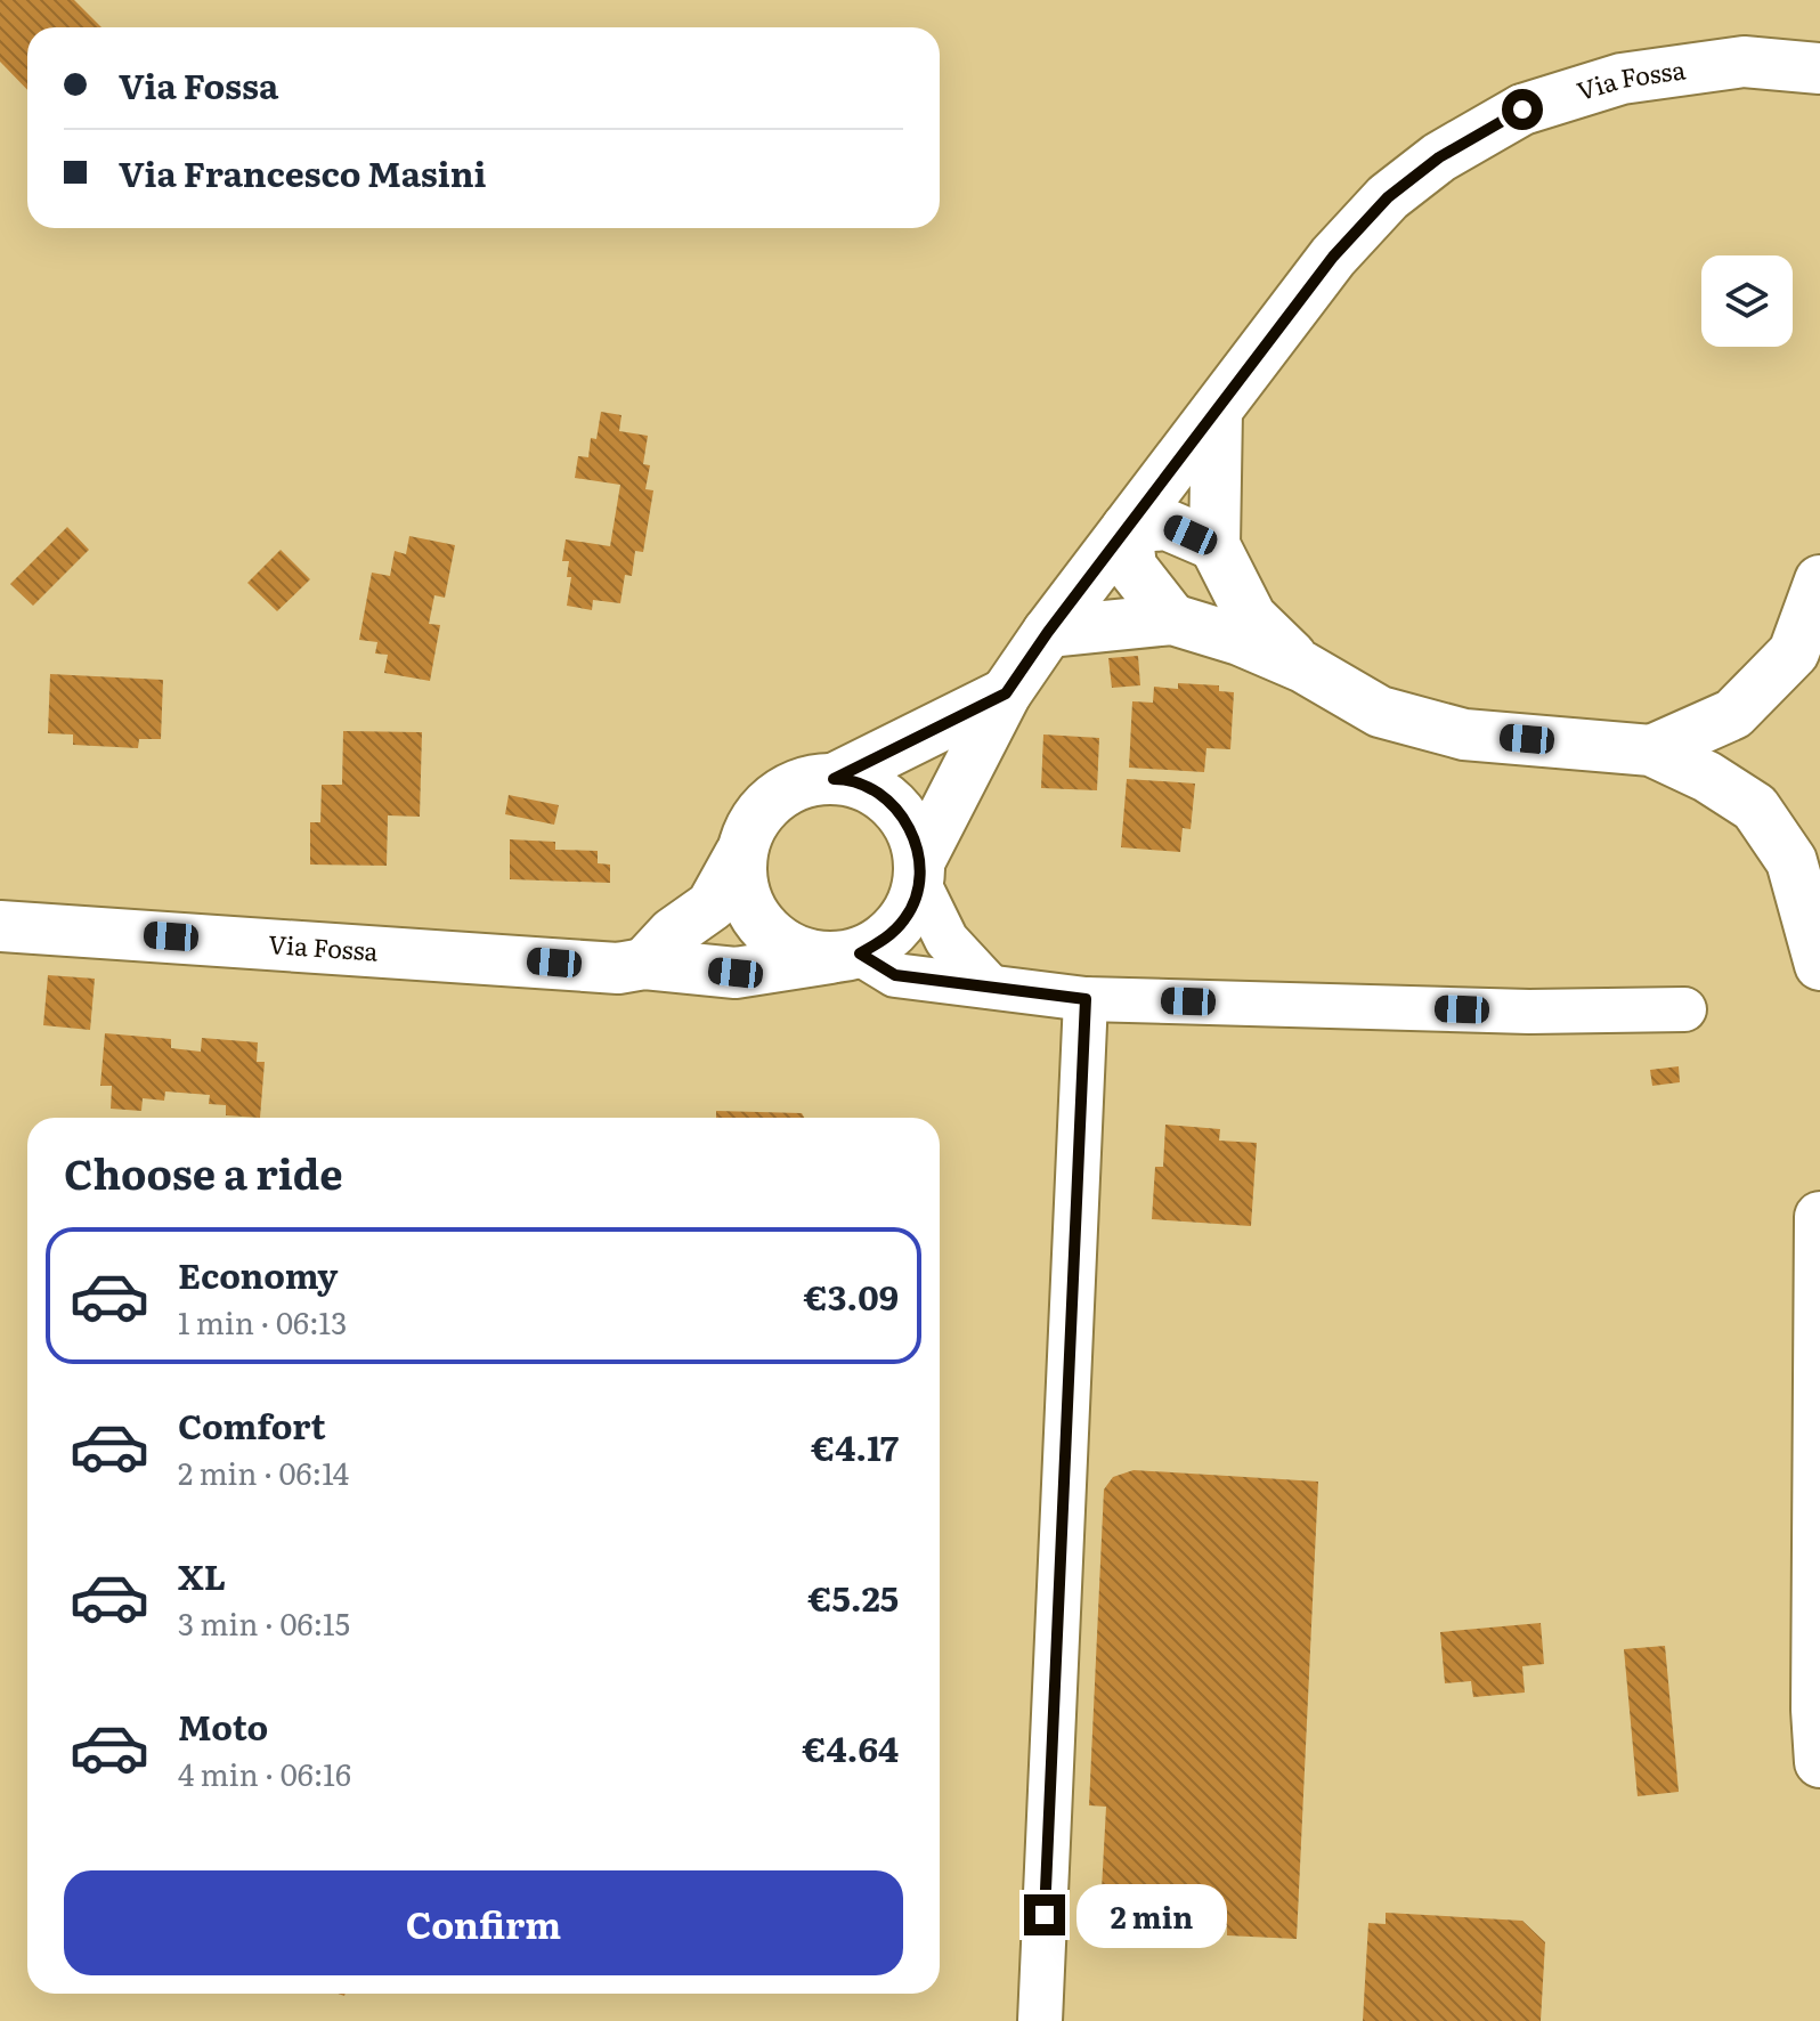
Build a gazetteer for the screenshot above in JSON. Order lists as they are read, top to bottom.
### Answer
{
  "streets": {
    "main road": ["Via Fossa"]
  },
  "page": {
    "banner": ["Via Fossa", "Via Francesco Masini"],
    "heading": "Choose a ride",
    "list": [
      {
        "name": "Economy",
        "note": "1 min · 06:13",
        "value": "€3.09"
      },
      {
        "name": "Comfort",
        "note": "2 min · 06:14",
        "value": "€4.17"
      },
      {
        "name": "XL",
        "note": "3 min · 06:15",
        "value": "€5.25"
      },
      {
        "name": "Moto",
        "note": "4 min · 06:16",
        "value": "€4.64"
      }
    ],
    "buttons": "Confirm",
    "bubble": "2 min"
  }
}
